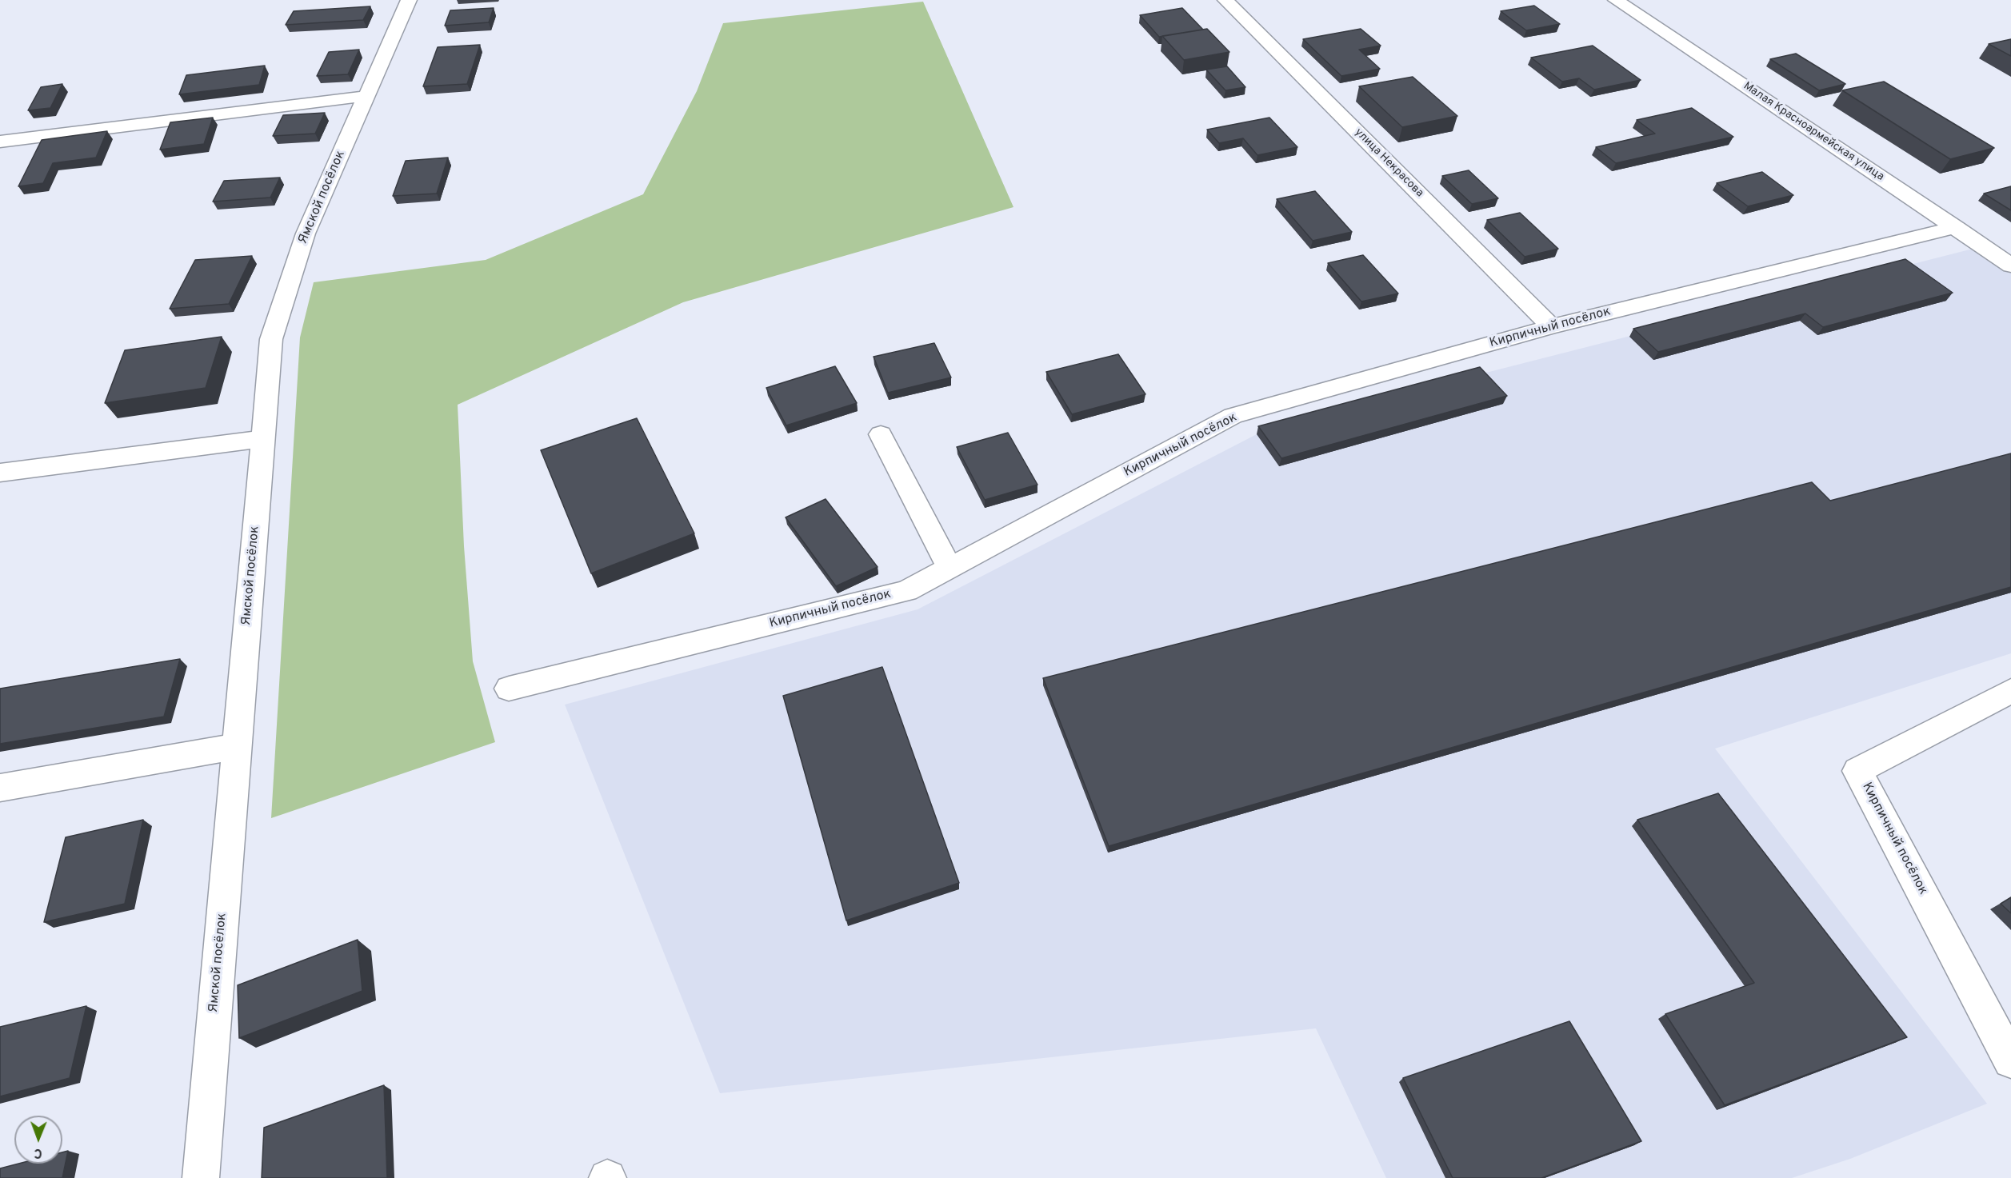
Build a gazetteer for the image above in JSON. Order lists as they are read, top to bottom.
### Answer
{
  "streets": {
    "street": [
      "Малая Красноармейская улица",
      "улица Некрасова",
      "Ямской посёлок",
      "Кирпичный посёлок"
    ]
  },
  "crossings": [
    ["Малая Красноармейская улица", "Кирпичный посёлок"],
    ["улица Некрасова", "Кирпичный посёлок"]
  ],
  "north": "bottom"
}
